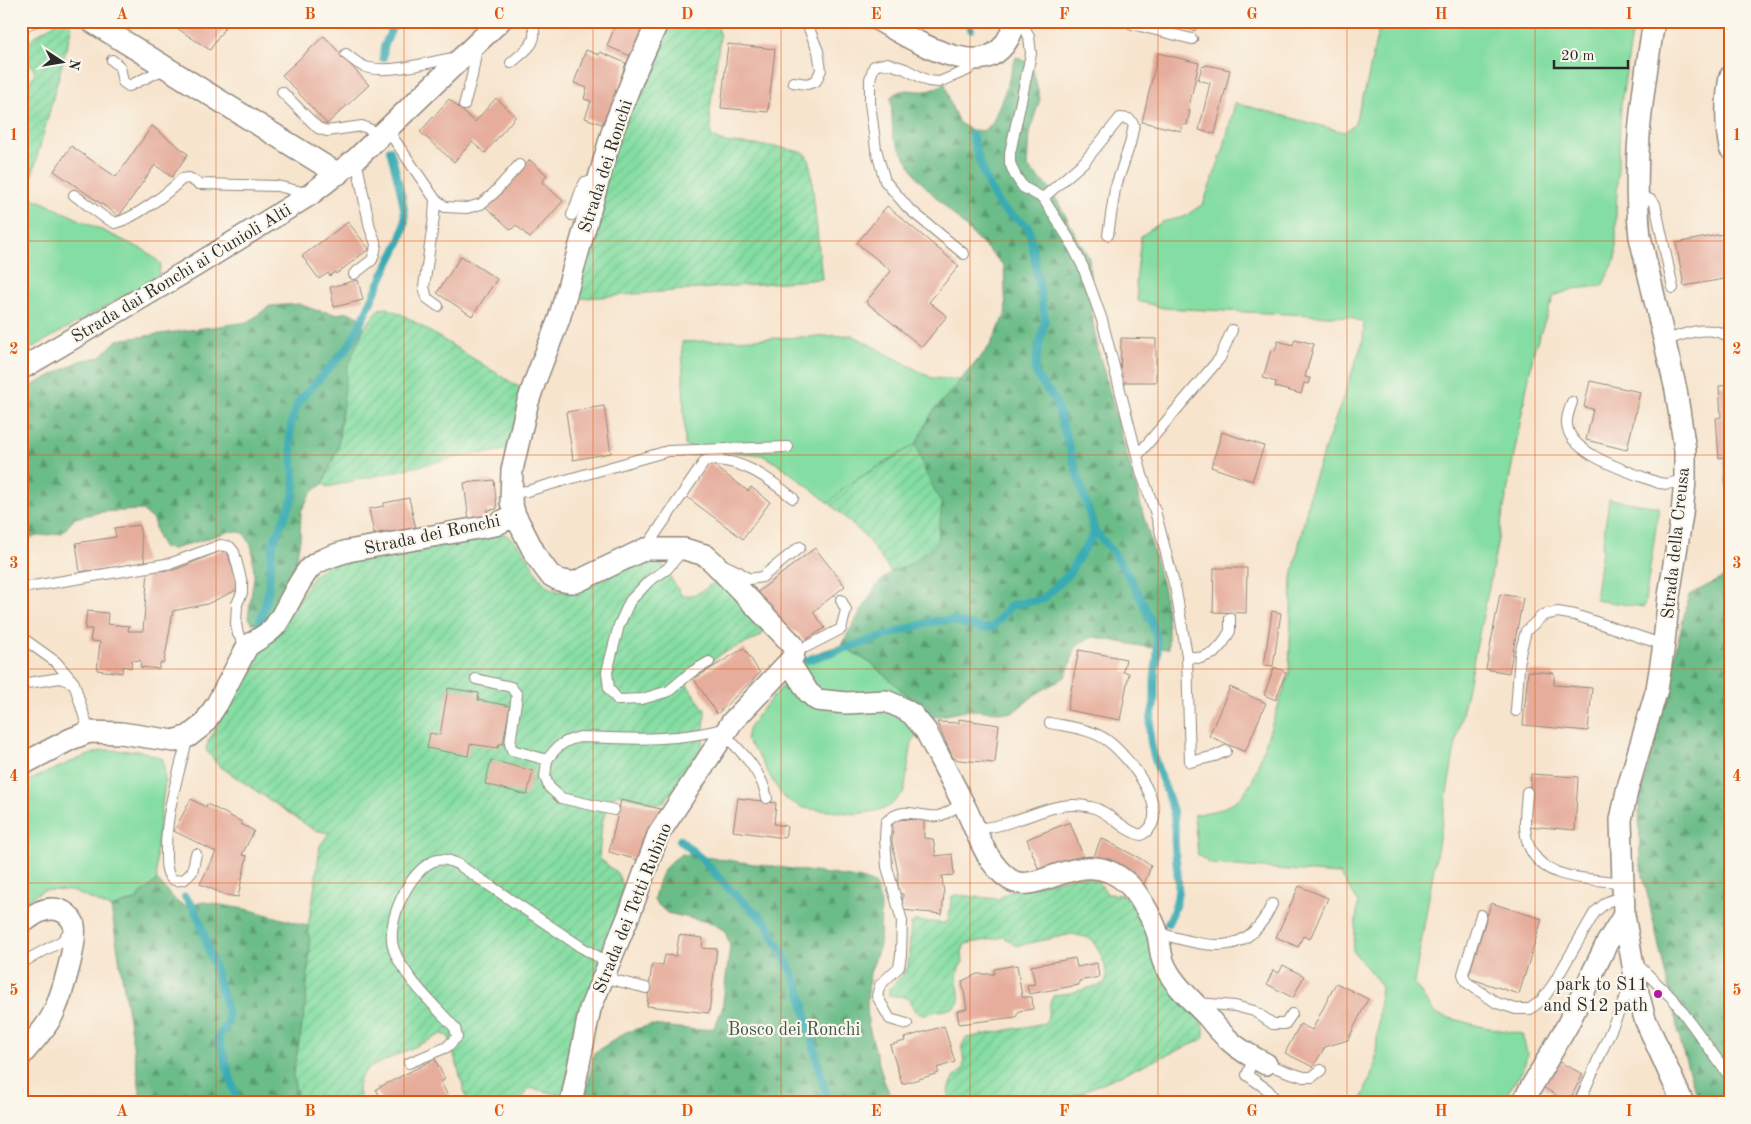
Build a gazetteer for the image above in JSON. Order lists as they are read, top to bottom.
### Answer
{
  "streets": {
    "street": [
      "Strada dei Ronchi",
      "Strada dai Ronchi ai Cunioli Alti",
      "Strada della Creusa",
      "Strada dei Tetti Rubino"
    ]
  },
  "parks": ["Bosco dei Ronchi"],
  "places": ["park to S11 and S12 path"],
  "scale_bar": "20 m",
  "north": "right",
  "grid": {
    "columns": [
      "A",
      "B",
      "C",
      "D",
      "E",
      "F",
      "G",
      "H",
      "I"
    ],
    "rows": [
      "1",
      "2",
      "3",
      "4",
      "5"
    ]
  }
}
